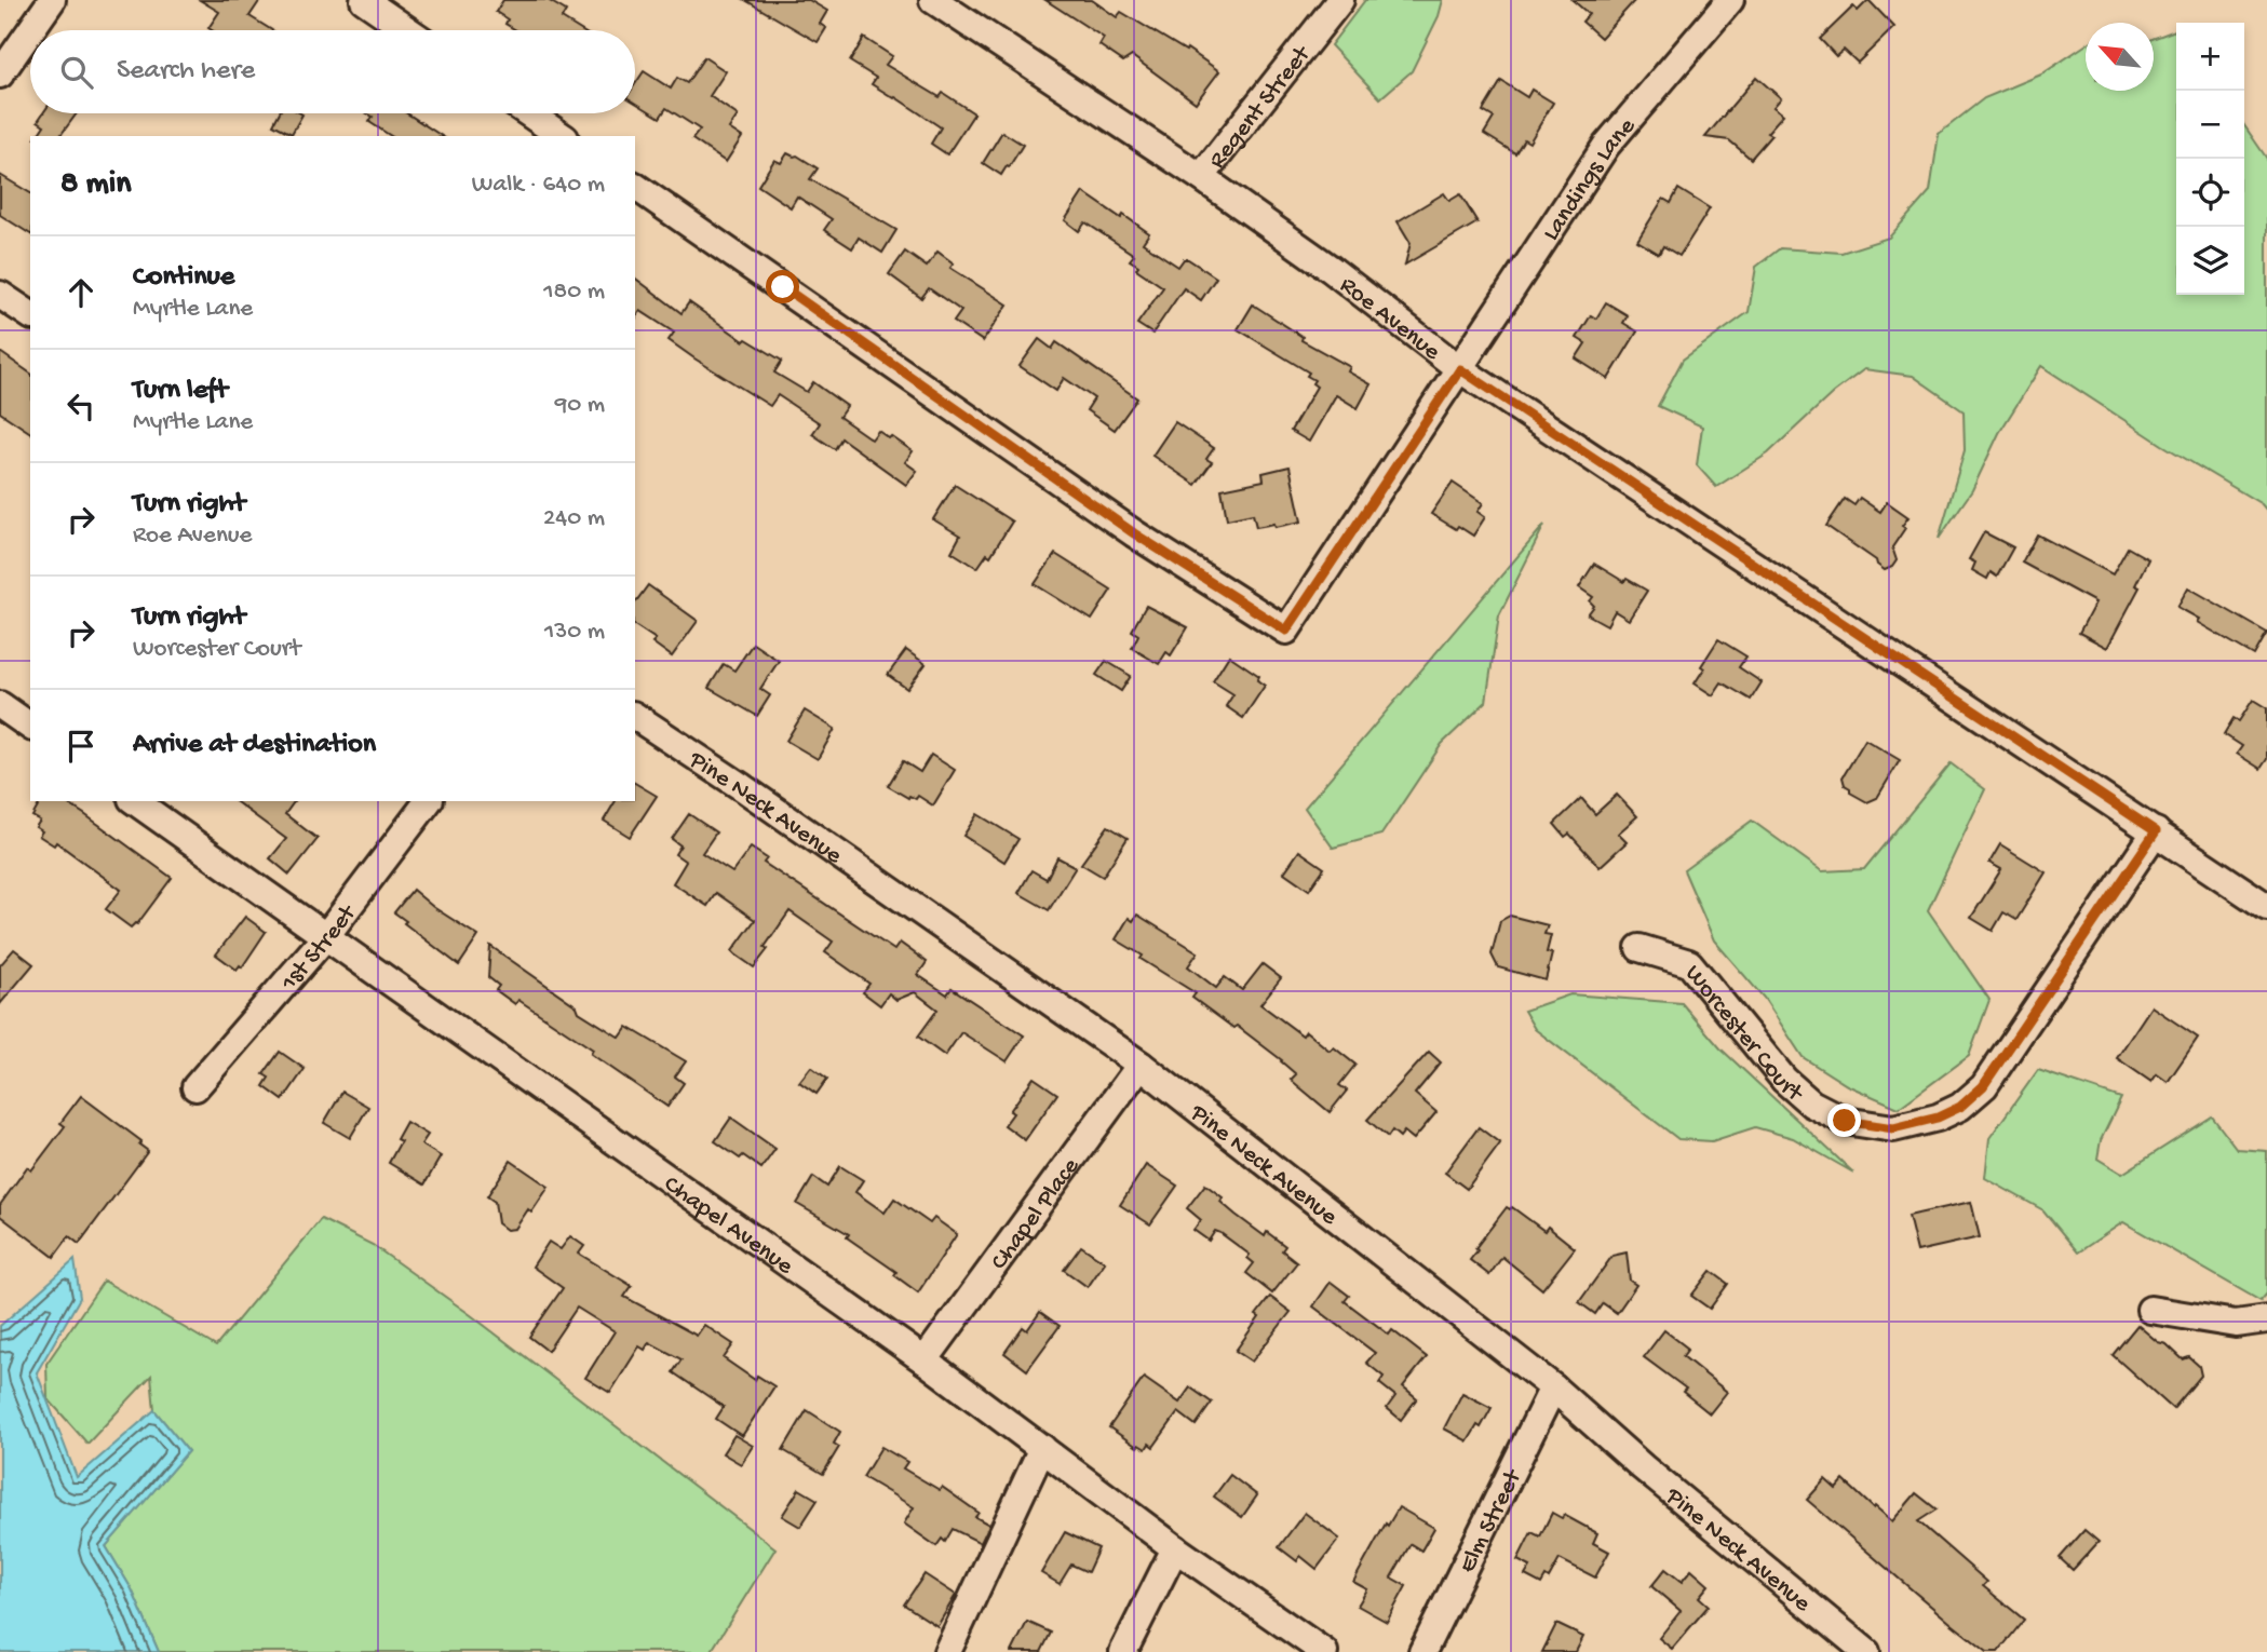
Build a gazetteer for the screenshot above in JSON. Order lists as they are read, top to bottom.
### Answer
{
  "streets": {
    "street": [
      "Regent Street",
      "Landings Lane",
      "Roe Avenue",
      "Pine Neck Avenue",
      "1st Street",
      "Worcester Court",
      "Chapel Place",
      "Chapel Avenue",
      "Elm Street"
    ]
  },
  "crossings": [
    ["Regent Street", "Roe Avenue"],
    ["Landings Lane", "Roe Avenue"],
    ["Roe Avenue", "Worcester Court"],
    ["Pine Neck Avenue", "Chapel Place"],
    ["Pine Neck Avenue", "Elm Street"],
    ["1st Street", "Chapel Avenue"],
    ["Chapel Place", "Chapel Avenue"]
  ],
  "north": "top left",
  "page": {
    "map_buttons": ["+", "−"],
    "search": "Search here",
    "heading": ["8 min", "Walk · 640 m"],
    "list": [
      ["Continue", "Myrtle Lane", "180 m"],
      ["Turn left", "Myrtle Lane", "90 m"],
      ["Turn right", "Roe Avenue", "240 m"],
      ["Turn right", "Worcester Court", "130 m"],
      "Arrive at destination"
    ]
  }
}
